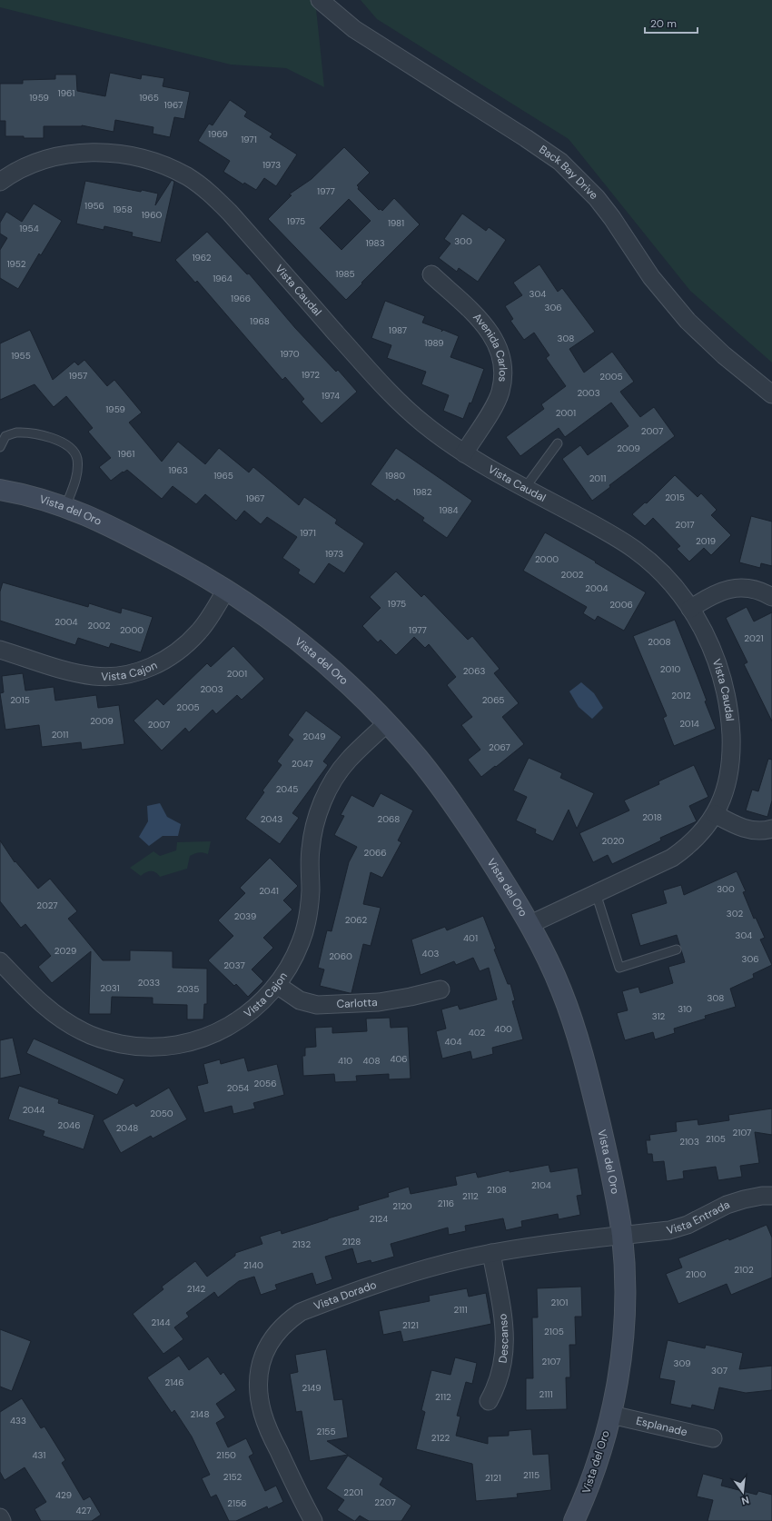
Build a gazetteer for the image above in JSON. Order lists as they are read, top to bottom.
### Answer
{
  "streets": {
    "street": [
      "Back Bay Drive",
      "Vista Caudal",
      "Avenida Carlos",
      "Vista del Oro",
      "Vista Cajon",
      "Carlotta",
      "Vista Entrada",
      "Vista Dorado",
      "Descanso",
      "Esplanade"
    ]
  },
  "crossings": [
    ["Vista Caudal", "Avenida Carlos"],
    ["Vista Caudal", "Vista del Oro"],
    ["Vista del Oro", "Vista Cajon"],
    ["Vista del Oro", "Vista Entrada"],
    ["Vista del Oro", "Vista Dorado"],
    ["Vista del Oro", "Esplanade"],
    ["Vista Cajon", "Carlotta"],
    ["Vista Entrada", "Vista Dorado"],
    ["Vista Dorado", "Descanso"]
  ],
  "house_numbers": [
    "1961",
    "1959",
    "1965",
    "1967",
    "1969",
    "1971",
    "1973",
    "1977",
    "1956",
    "1958",
    "1960",
    "1975",
    "1981",
    "1954",
    "300",
    "1983",
    "1962",
    "1952",
    "1985",
    "1964",
    "304",
    "1966",
    "306",
    "1968",
    "1987",
    "308",
    "1989",
    "1970",
    "1955",
    "1972",
    "1957",
    "2005",
    "2003",
    "1974",
    "1959",
    "2001",
    "2007",
    "2009",
    "1961",
    "1963",
    "1965",
    "1980",
    "2011",
    "1982",
    "2015",
    "1967",
    "1984",
    "2017",
    "1971",
    "2019",
    "1973",
    "2000",
    "2002",
    "2004",
    "1975",
    "2006",
    "2004",
    "2002",
    "2000",
    "1977",
    "2021",
    "2008",
    "2010",
    "2063",
    "2001",
    "2003",
    "2012",
    "2015",
    "2065",
    "2005",
    "2009",
    "2014",
    "2007",
    "2011",
    "2049",
    "2067",
    "2047",
    "2045",
    "2018",
    "2043",
    "2068",
    "2020",
    "2066",
    "300",
    "2041",
    "2027",
    "302",
    "2039",
    "2062",
    "304",
    "401",
    "2029",
    "403",
    "2060",
    "306",
    "2037",
    "2033",
    "2031",
    "2035",
    "308",
    "310",
    "312",
    "400",
    "402",
    "404",
    "406",
    "410",
    "408",
    "2056",
    "2054",
    "2044",
    "2050",
    "2046",
    "2048",
    "2107",
    "2105",
    "2103",
    "2104",
    "2108",
    "2112",
    "2116",
    "2120",
    "2124",
    "2128",
    "2132",
    "2140",
    "2102",
    "2100",
    "2142",
    "2101",
    "2111",
    "2144",
    "2121",
    "2105",
    "2107",
    "309",
    "307",
    "2146",
    "2149",
    "2111",
    "2112",
    "2148",
    "433",
    "2155",
    "2122",
    "431",
    "2150",
    "2115",
    "2152",
    "2121",
    "2201",
    "429",
    "2207",
    "2156",
    "427"
  ],
  "scale_bar": "20 m",
  "north": "bottom"
}
